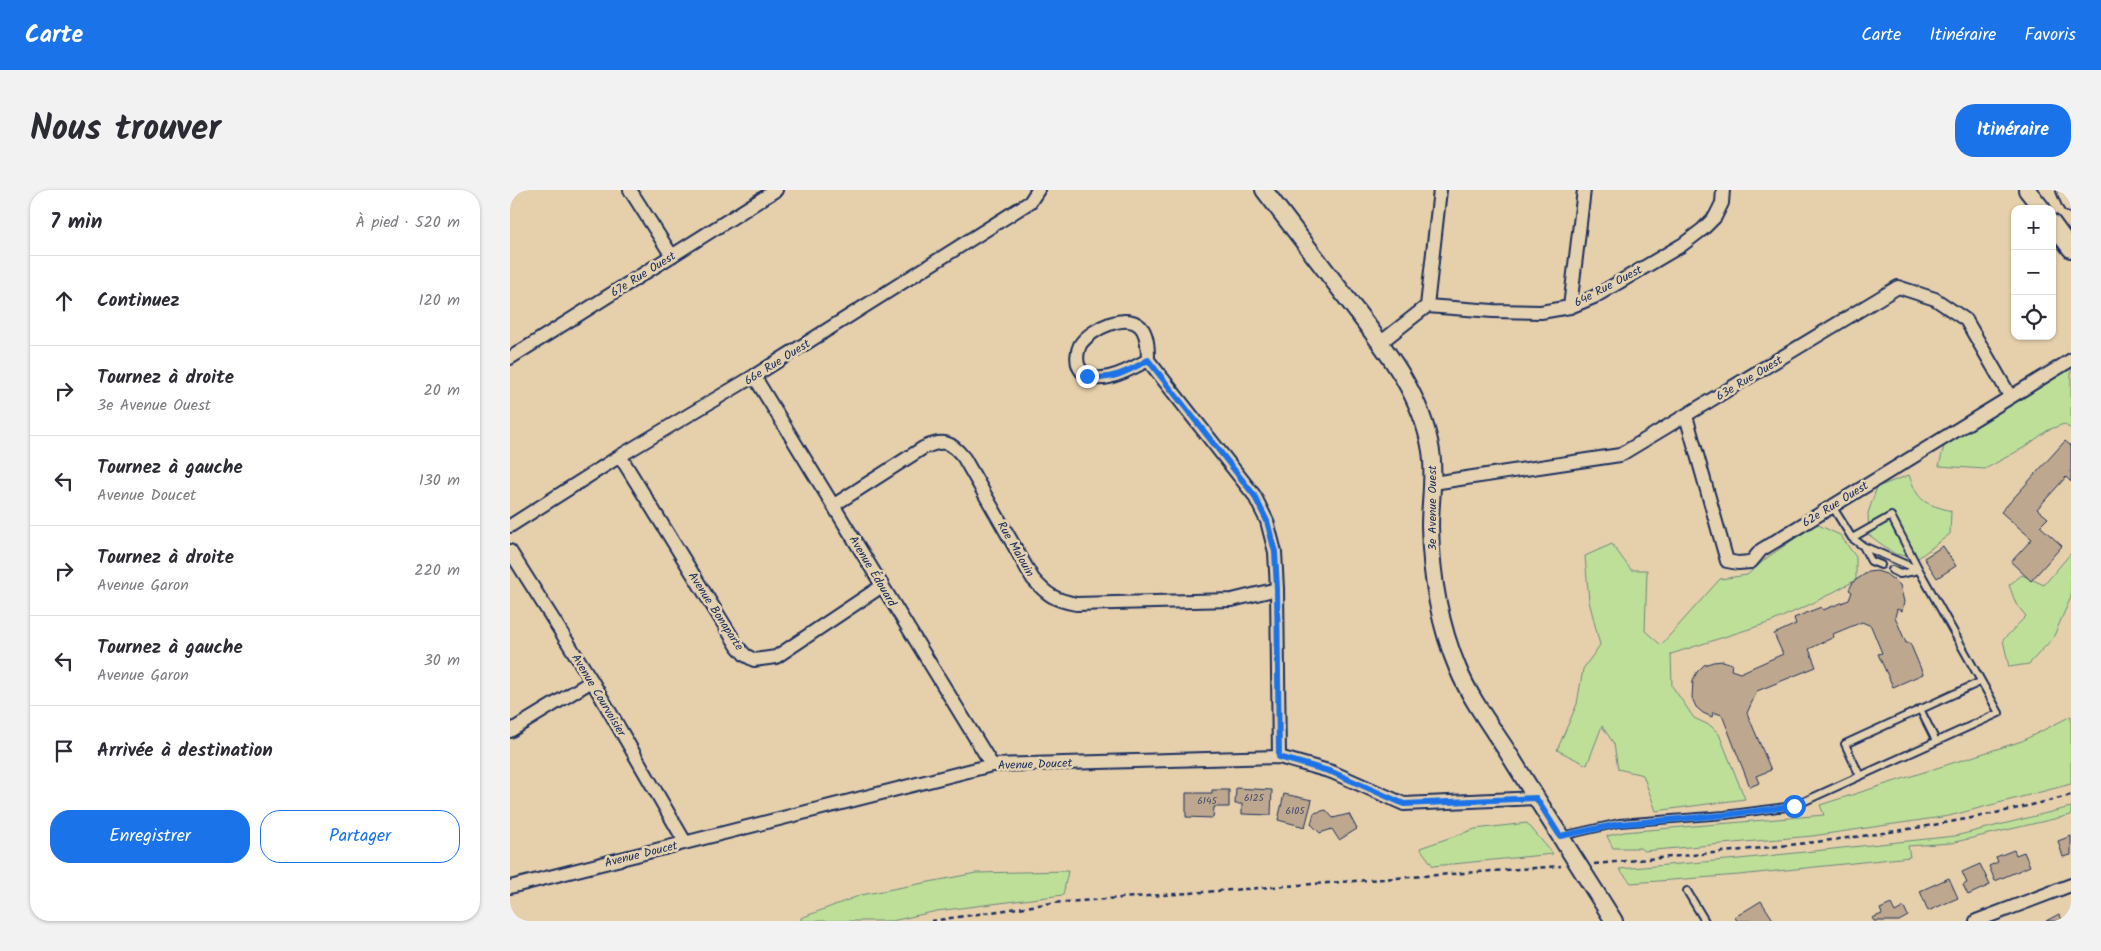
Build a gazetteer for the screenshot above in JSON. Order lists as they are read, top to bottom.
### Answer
{
  "streets": {
    "street": [
      "67e Rue Ouest",
      "64e Rue Ouest",
      "66e Rue Ouest",
      "63e Rue Ouest",
      "62e Rue Ouest",
      "3e Avenue Ouest",
      "Rue Malouin",
      "Avenue Édouard",
      "Avenue Bonaparte",
      "Avenue Courvoisier",
      "Avenue Doucet"
    ]
  },
  "crossings": [
    ["66e Rue Ouest", "Avenue Édouard"],
    ["66e Rue Ouest", "Avenue Bonaparte"],
    ["63e Rue Ouest", "62e Rue Ouest"],
    ["63e Rue Ouest", "3e Avenue Ouest"],
    ["3e Avenue Ouest", "Avenue Doucet"],
    ["Rue Malouin", "Avenue Édouard"],
    ["Avenue Édouard", "Avenue Bonaparte"],
    ["Avenue Édouard", "Avenue Doucet"],
    ["Avenue Courvoisier", "Avenue Doucet"]
  ],
  "house_numbers": ["6125", "6145", "6105"],
  "page": {
    "header": "Carte",
    "nav": ["Carte", "Itinéraire", "Favoris"],
    "title": "Nous trouver",
    "buttons": [
      "Itinéraire",
      ["Enregistrer", "Partager"]
    ],
    "heading": ["7 min", "À pied · 520 m"],
    "map_buttons": ["+", "−"],
    "list": [
      ["Continuez", "120 m"],
      ["Tournez à droite", "3e Avenue Ouest", "20 m"],
      ["Tournez à gauche", "Avenue Doucet", "130 m"],
      ["Tournez à droite", "Avenue Garon", "220 m"],
      ["Tournez à gauche", "Avenue Garon", "30 m"],
      "Arrivée à destination"
    ]
  }
}
